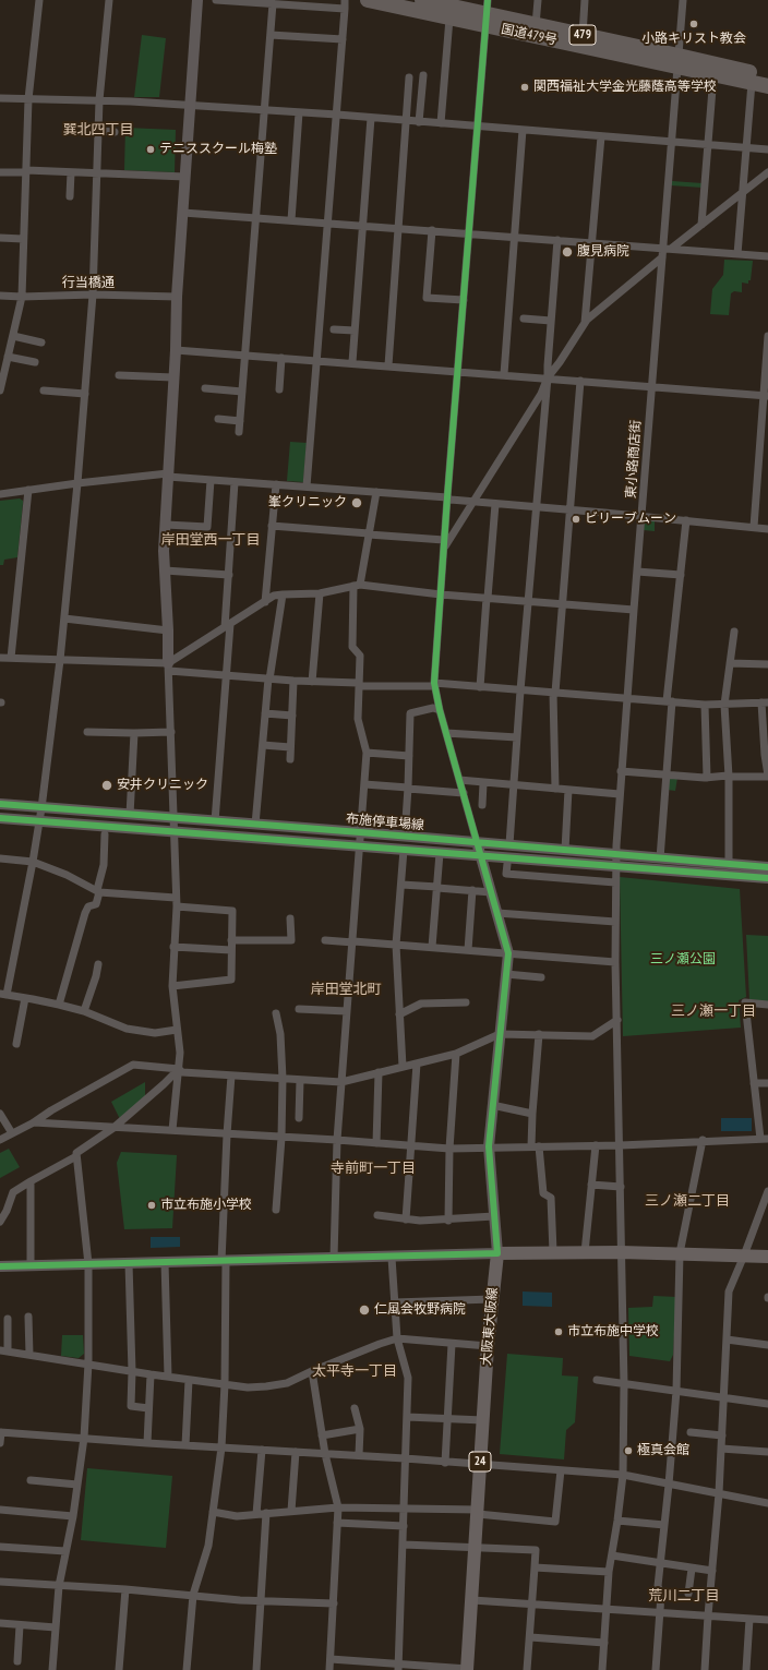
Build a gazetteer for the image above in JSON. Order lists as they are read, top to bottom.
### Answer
{
  "streets": {
    "highway": ["国道479号", "479"],
    "main road": ["大阪東大阪線", "24"],
    "street": ["行当橋通", "東小路商店街", "布施停車場線"]
  },
  "crossings": [
    ["国道479号", "東小路商店街"],
    ["東小路商店街", "布施停車場線"]
  ],
  "districts": [
    "巽北四丁目",
    "岸田堂西一丁目",
    "岸田堂北町",
    "三ノ瀬一丁目",
    "寺前町一丁目",
    "三ノ瀬二丁目",
    "太平寺一丁目",
    "荒川二丁目"
  ],
  "parks": ["三ノ瀬公園"],
  "places": [
    "小路キリスト教会",
    "関西福祉大学金光藤蔭高等学校",
    "テニススクール梅塾",
    "腹見病院",
    "峯クリニック",
    "ビリーブムーン",
    "安井クリニック",
    "市立布施小学校",
    "仁風会牧野病院",
    "市立布施中学校",
    "極真会館"
  ]
}
